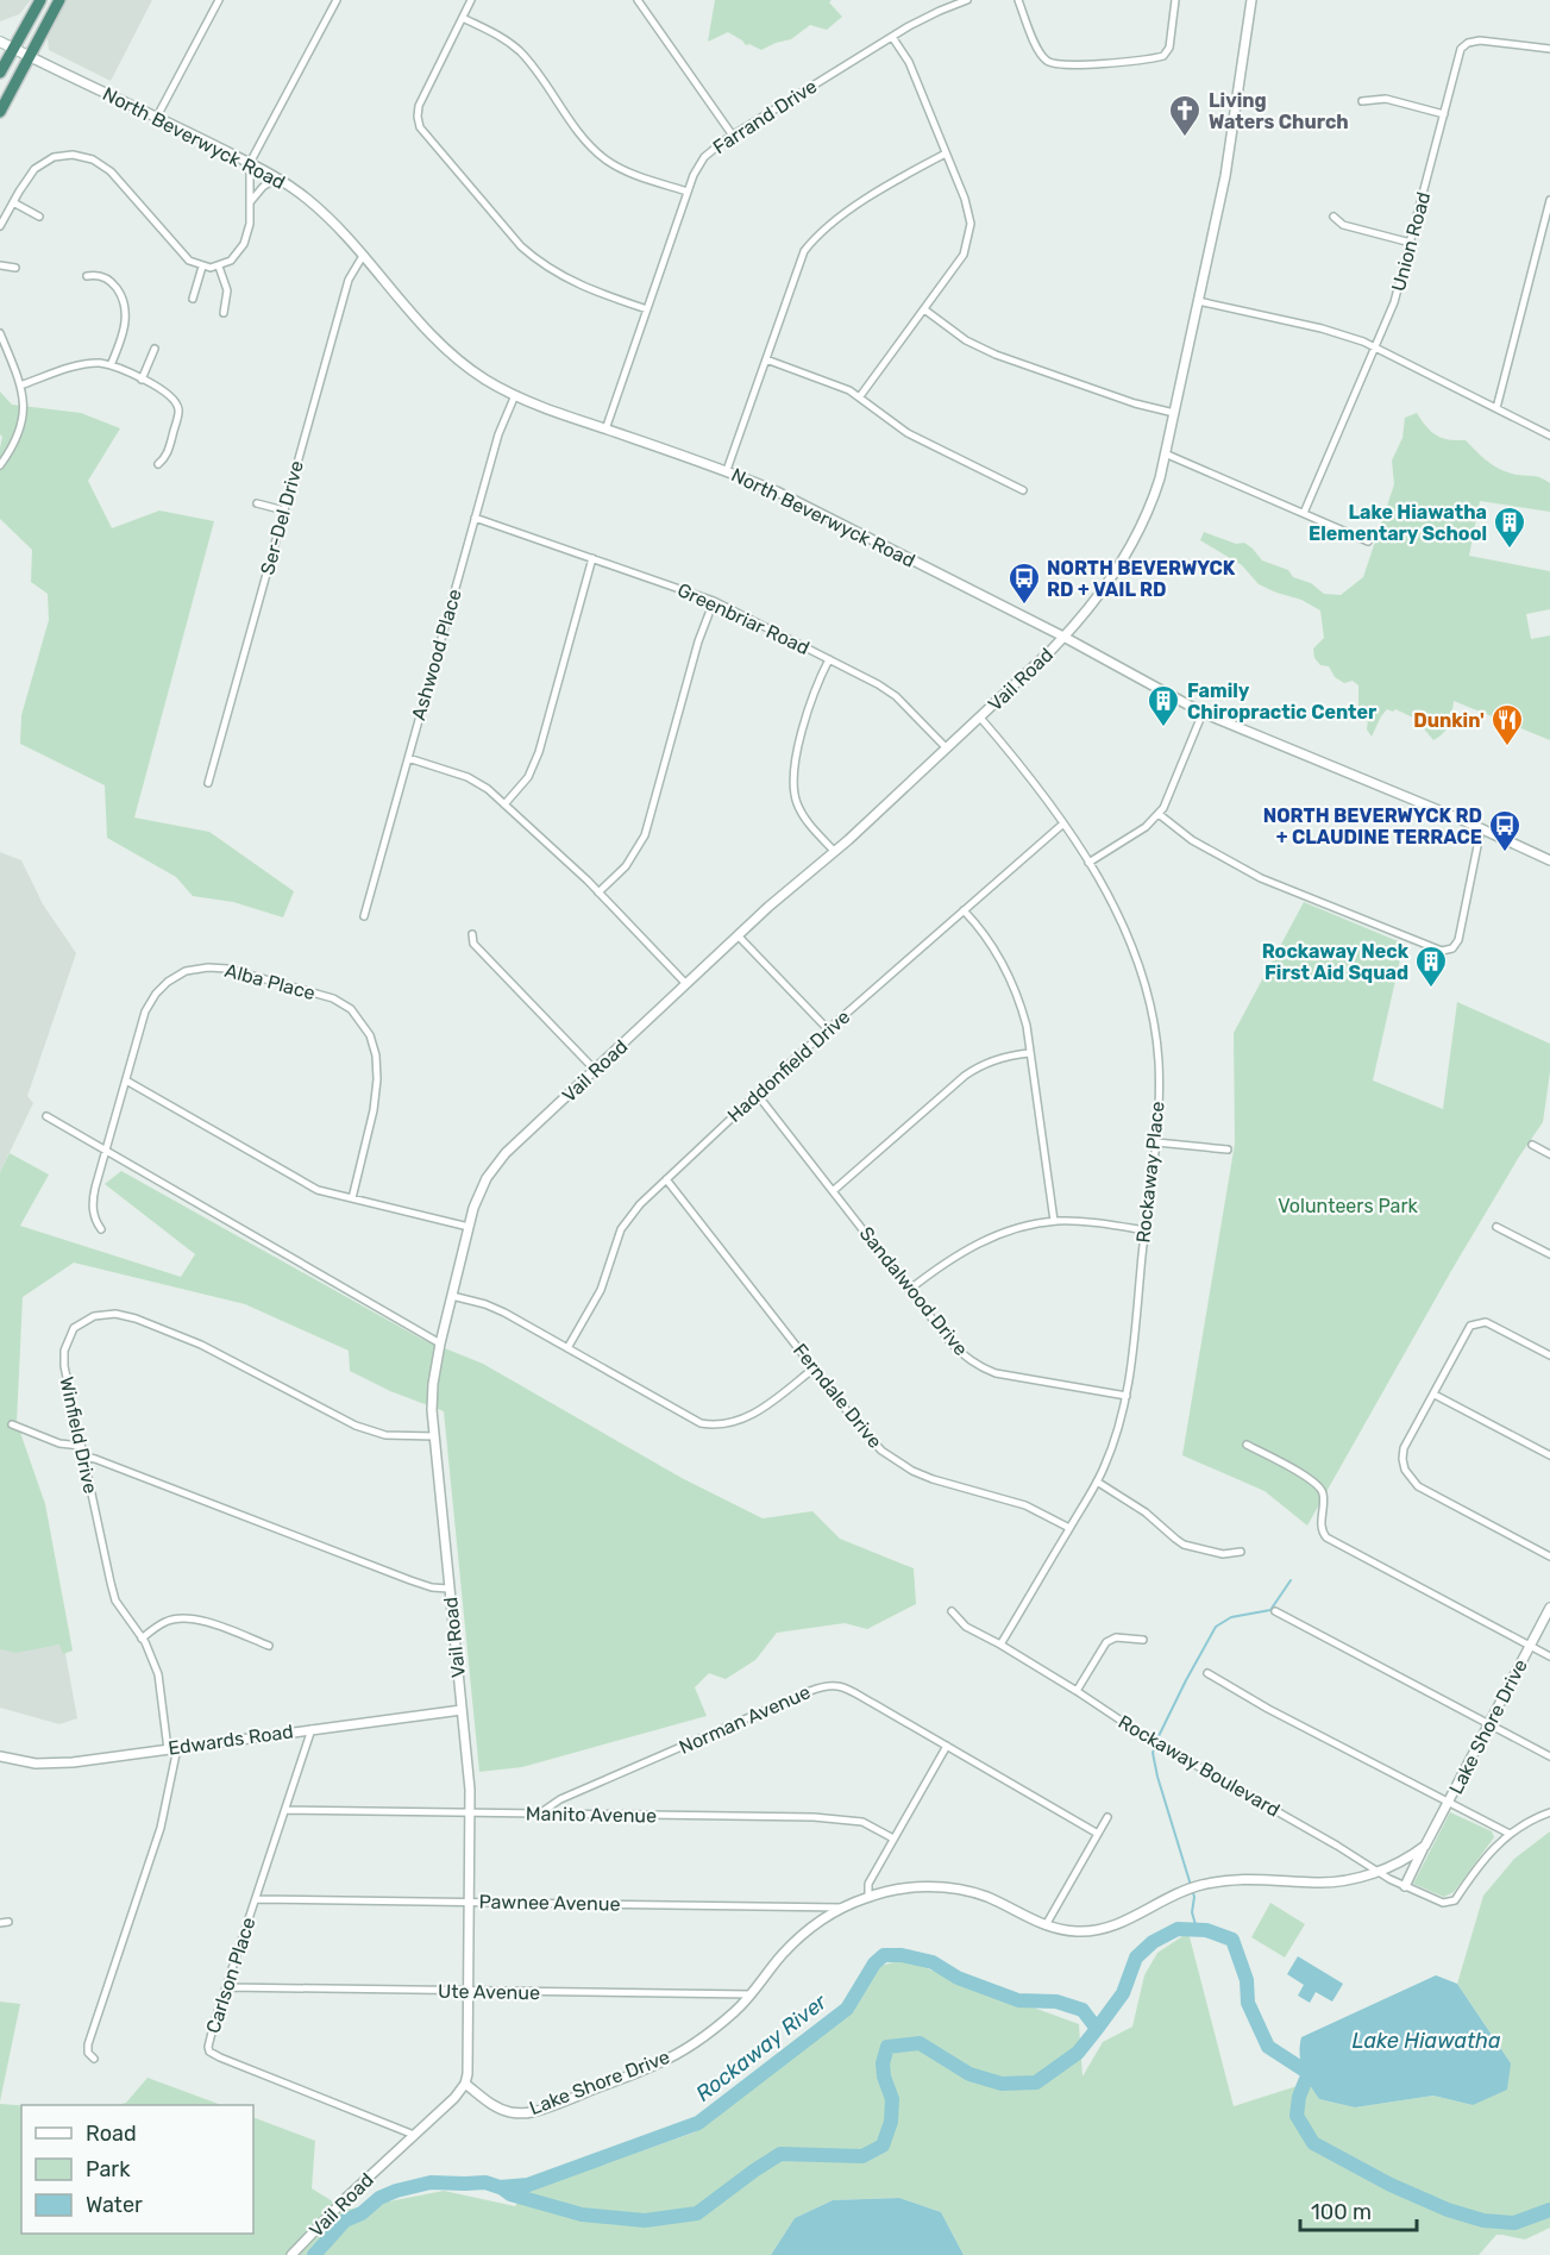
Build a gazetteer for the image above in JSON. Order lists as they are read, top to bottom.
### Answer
{
  "streets": {
    "street": [
      "Farrand Drive",
      "North Beverwyck Road",
      "Union Road",
      "Ser-Del Drive",
      "Greenbriar Road",
      "Ashwood Place",
      "Vail Road",
      "Alba Place",
      "Haddonfield Drive",
      "Rockaway Place",
      "Sandalwood Drive",
      "Ferndale Drive",
      "Winfield Drive",
      "Norman Avenue",
      "Lake Shore Drive",
      "Edwards Road",
      "Rockaway Boulevard",
      "Manito Avenue",
      "Pawnee Avenue",
      "Carlson Place",
      "Ute Avenue"
    ]
  },
  "crossings": [
    ["Farrand Drive", "North Beverwyck Road"],
    ["North Beverwyck Road", "Ser-Del Drive"],
    ["North Beverwyck Road", "Ashwood Place"],
    ["North Beverwyck Road", "Vail Road"],
    ["Greenbriar Road", "Ashwood Place"],
    ["Greenbriar Road", "Vail Road"],
    ["Vail Road", "Rockaway Place"],
    ["Vail Road", "Winfield Drive"],
    ["Vail Road", "Lake Shore Drive"],
    ["Vail Road", "Edwards Road"],
    ["Vail Road", "Manito Avenue"],
    ["Vail Road", "Pawnee Avenue"],
    ["Vail Road", "Carlson Place"],
    ["Vail Road", "Ute Avenue"],
    ["Haddonfield Drive", "Rockaway Place"],
    ["Haddonfield Drive", "Sandalwood Drive"],
    ["Haddonfield Drive", "Ferndale Drive"],
    ["Rockaway Place", "Sandalwood Drive"],
    ["Rockaway Place", "Ferndale Drive"],
    ["Rockaway Place", "Rockaway Boulevard"],
    ["Winfield Drive", "Edwards Road"],
    ["Norman Avenue", "Manito Avenue"],
    ["Lake Shore Drive", "Rockaway Boulevard"],
    ["Lake Shore Drive", "Pawnee Avenue"],
    ["Lake Shore Drive", "Ute Avenue"],
    ["Edwards Road", "Carlson Place"],
    ["Manito Avenue", "Carlson Place"],
    ["Pawnee Avenue", "Carlson Place"],
    ["Carlson Place", "Ute Avenue"]
  ],
  "water": ["Lake Hiawatha", "Rockaway River"],
  "parks": ["Volunteers Park"],
  "places": {
    "church": ["Living Waters Church"],
    "building": ["Lake Hiawatha Elementary School", "Family Chiropractic Center", "Rockaway Neck First Aid Squad"],
    "bus stop": ["NORTH BEVERWYCK RD + VAIL RD", "NORTH BEVERWYCK RD + CLAUDINE TERRACE"],
    "restaurant": ["Dunkin'"]
  },
  "legend": ["Road", "Park", "Water"],
  "scale_bar": "100 m"
}
